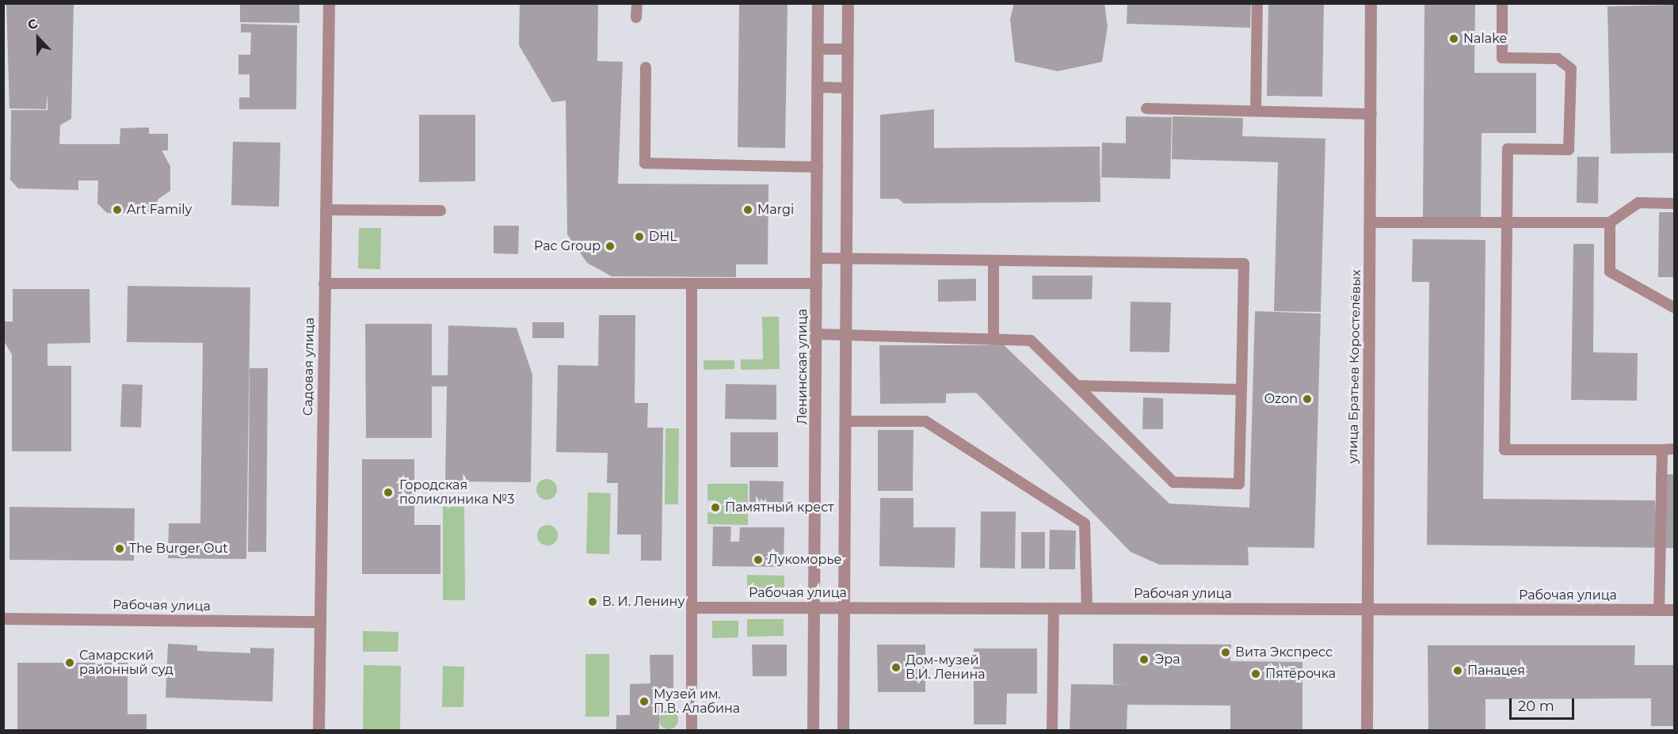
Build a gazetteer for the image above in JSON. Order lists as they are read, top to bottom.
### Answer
{
  "streets": {
    "street": [
      "Садовая улица",
      "Ленинская улица",
      "улица Братьев Коростелёвых",
      "Рабочая улица"
    ]
  },
  "crossings": [
    ["Садовая улица", "Рабочая улица"],
    ["Ленинская улица", "Рабочая улица"],
    ["улица Братьев Коростелёвых", "Рабочая улица"]
  ],
  "places": [
    "Nalake",
    "Art Family",
    "Margi",
    "DHL",
    "Pac Group",
    "Ozon",
    "Городская поликлиника №3",
    "Памятный крест",
    "The Burger Out",
    "Лукоморье",
    "В. И. Ленину",
    "Вита Экспресс",
    "Эра",
    "Самарский районный суд",
    "Дом-музей В.И. Ленина",
    "Панацея",
    "Пятёрочка",
    "Музей им. П.В. Алабина"
  ],
  "scale_bar": "20 m",
  "north": "top"
}
